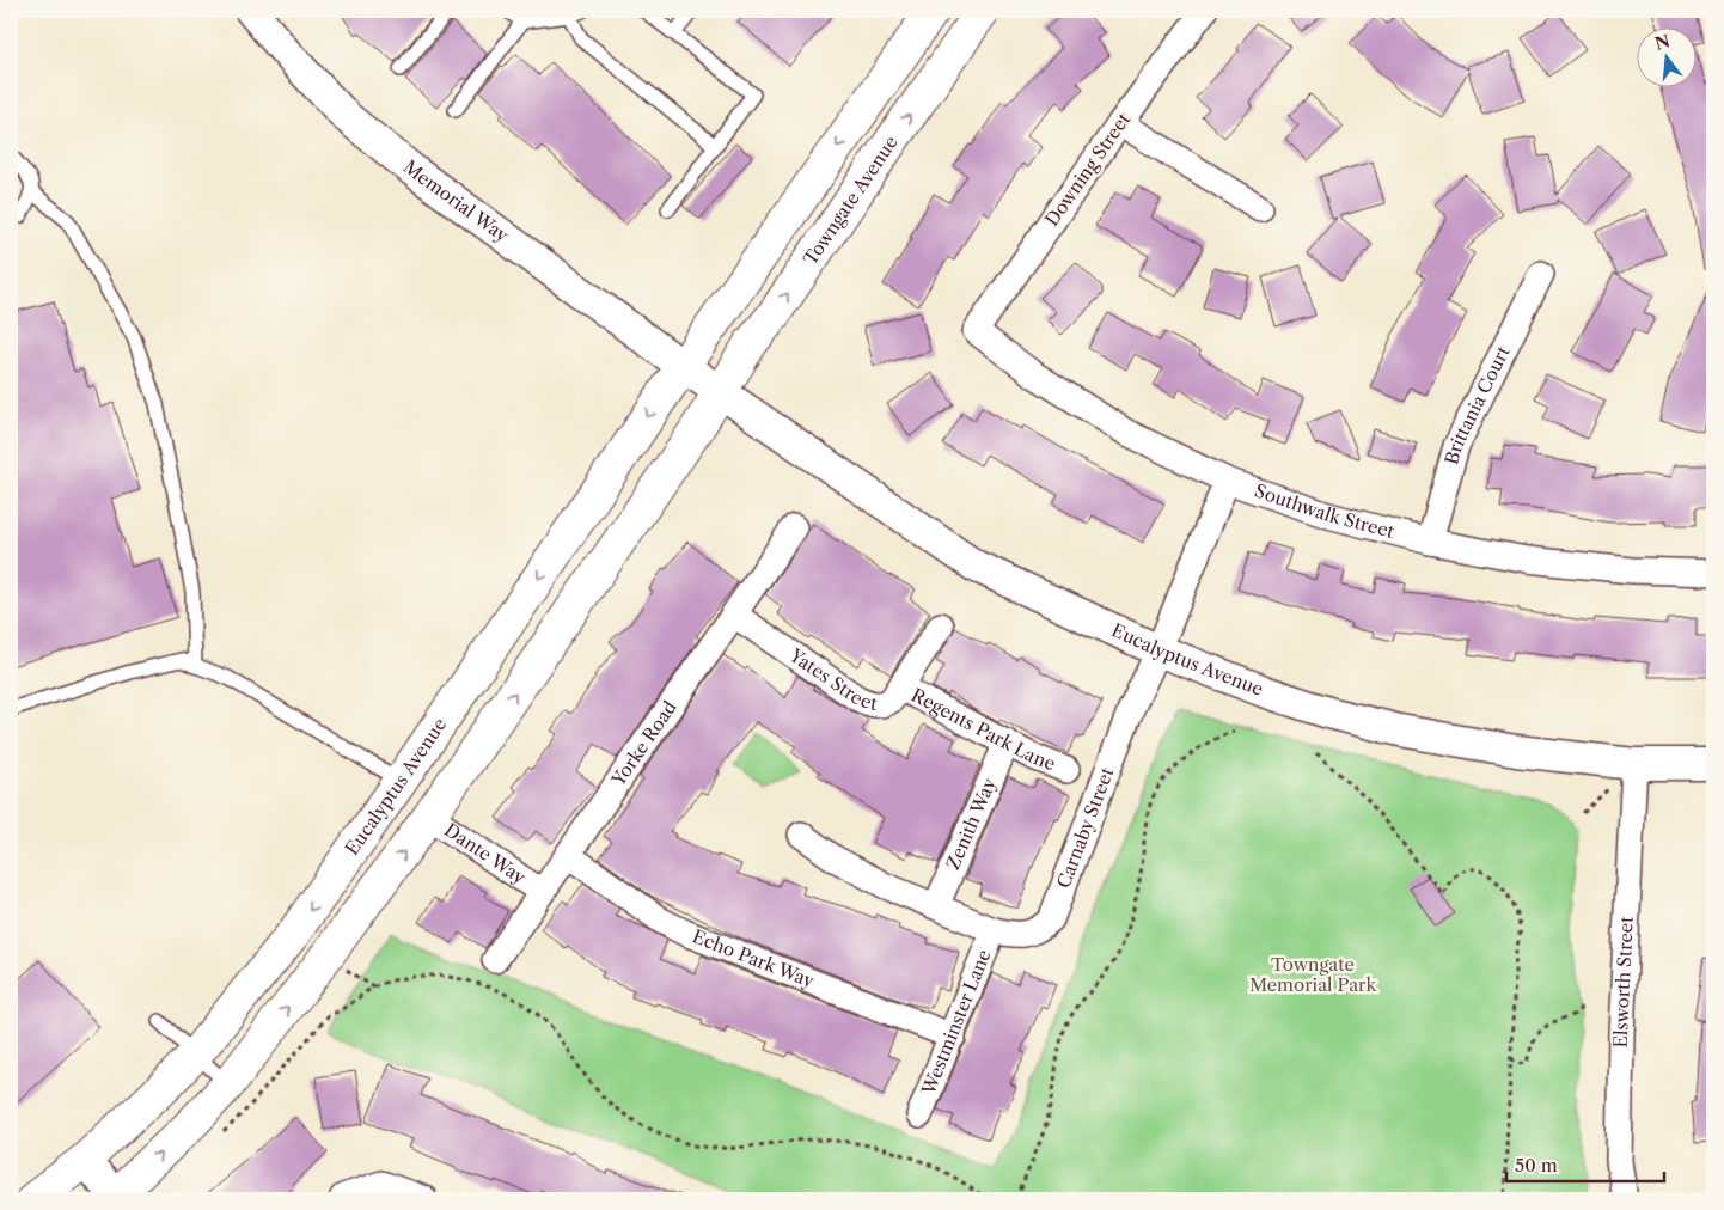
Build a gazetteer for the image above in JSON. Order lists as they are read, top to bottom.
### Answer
{
  "streets": {
    "main road": ["Towngate Avenue", "Eucalyptus Avenue"],
    "street": [
      "Downing Street",
      "Memorial Way",
      "Brittania Court",
      "Southwalk Street",
      "Yates Street",
      "Regents Park Lane",
      "Yorke Road",
      "Zenith Way",
      "Carnaby Street",
      "Dante Way",
      "Echo Park Way",
      "Elsworth Street",
      "Westminster Lane"
    ]
  },
  "crossings": [
    ["Downing Street", "Southwalk Street"],
    ["Memorial Way", "Eucalyptus Avenue"],
    ["Towngate Avenue", "Eucalyptus Avenue"],
    ["Brittania Court", "Southwalk Street"],
    ["Southwalk Street", "Carnaby Street"],
    ["Eucalyptus Avenue", "Carnaby Street"],
    ["Eucalyptus Avenue", "Elsworth Street"],
    ["Yates Street", "Regents Park Lane"],
    ["Yates Street", "Yorke Road"],
    ["Regents Park Lane", "Zenith Way"],
    ["Yorke Road", "Dante Way"],
    ["Yorke Road", "Echo Park Way"],
    ["Zenith Way", "Carnaby Street"],
    ["Carnaby Street", "Westminster Lane"],
    ["Echo Park Way", "Westminster Lane"]
  ],
  "parks": ["Towngate Memorial Park"],
  "scale_bar": "50 m",
  "north": "top"
}
